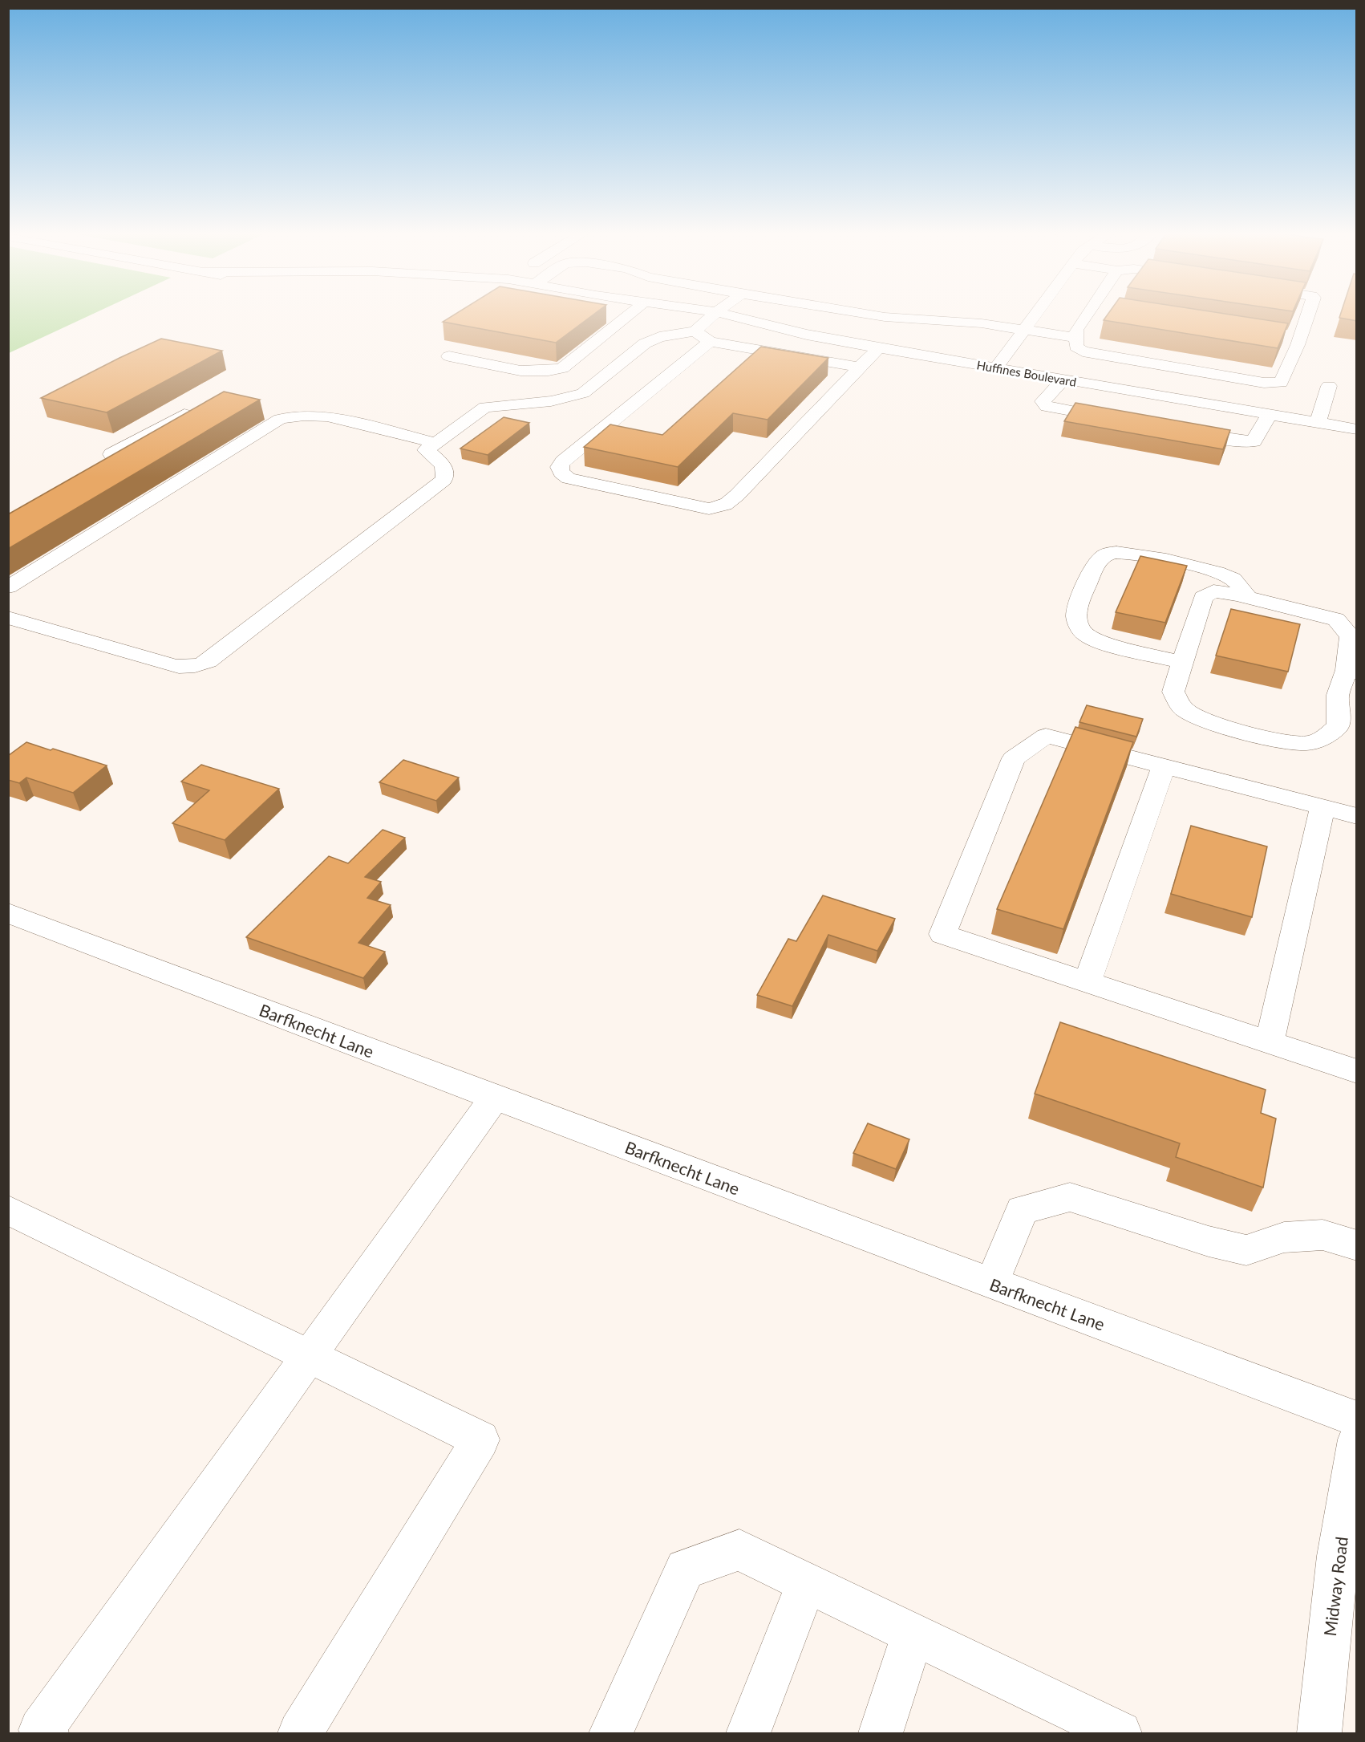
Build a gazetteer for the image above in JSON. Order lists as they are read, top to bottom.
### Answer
{
  "streets": {
    "street": ["Huffines Boulevard", "Barfknecht Lane", "Midway Road"]
  }
}
